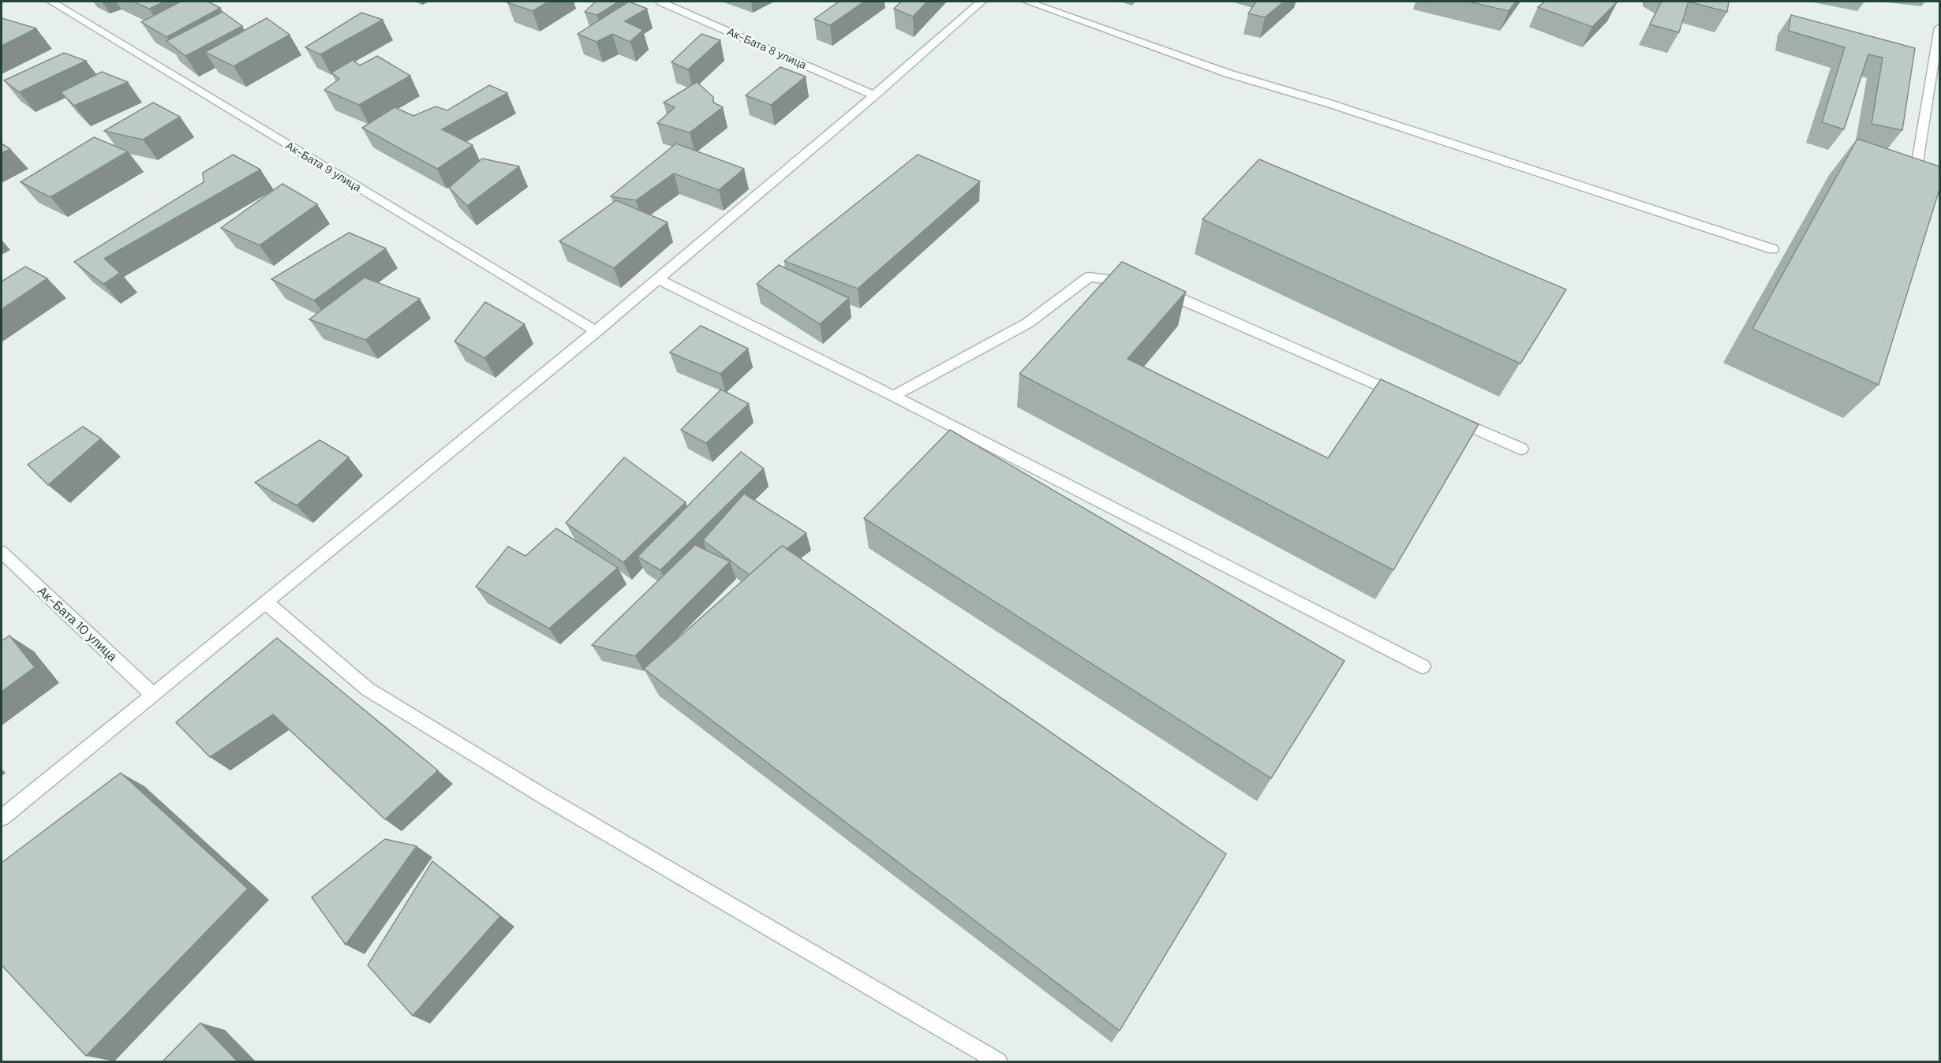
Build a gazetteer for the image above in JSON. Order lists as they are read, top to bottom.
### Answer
{
  "streets": {
    "street": ["Ак-Бата 8 улица", "Ак-Бата 9 улица", "Ак-Бата 10 улица"]
  }
}
